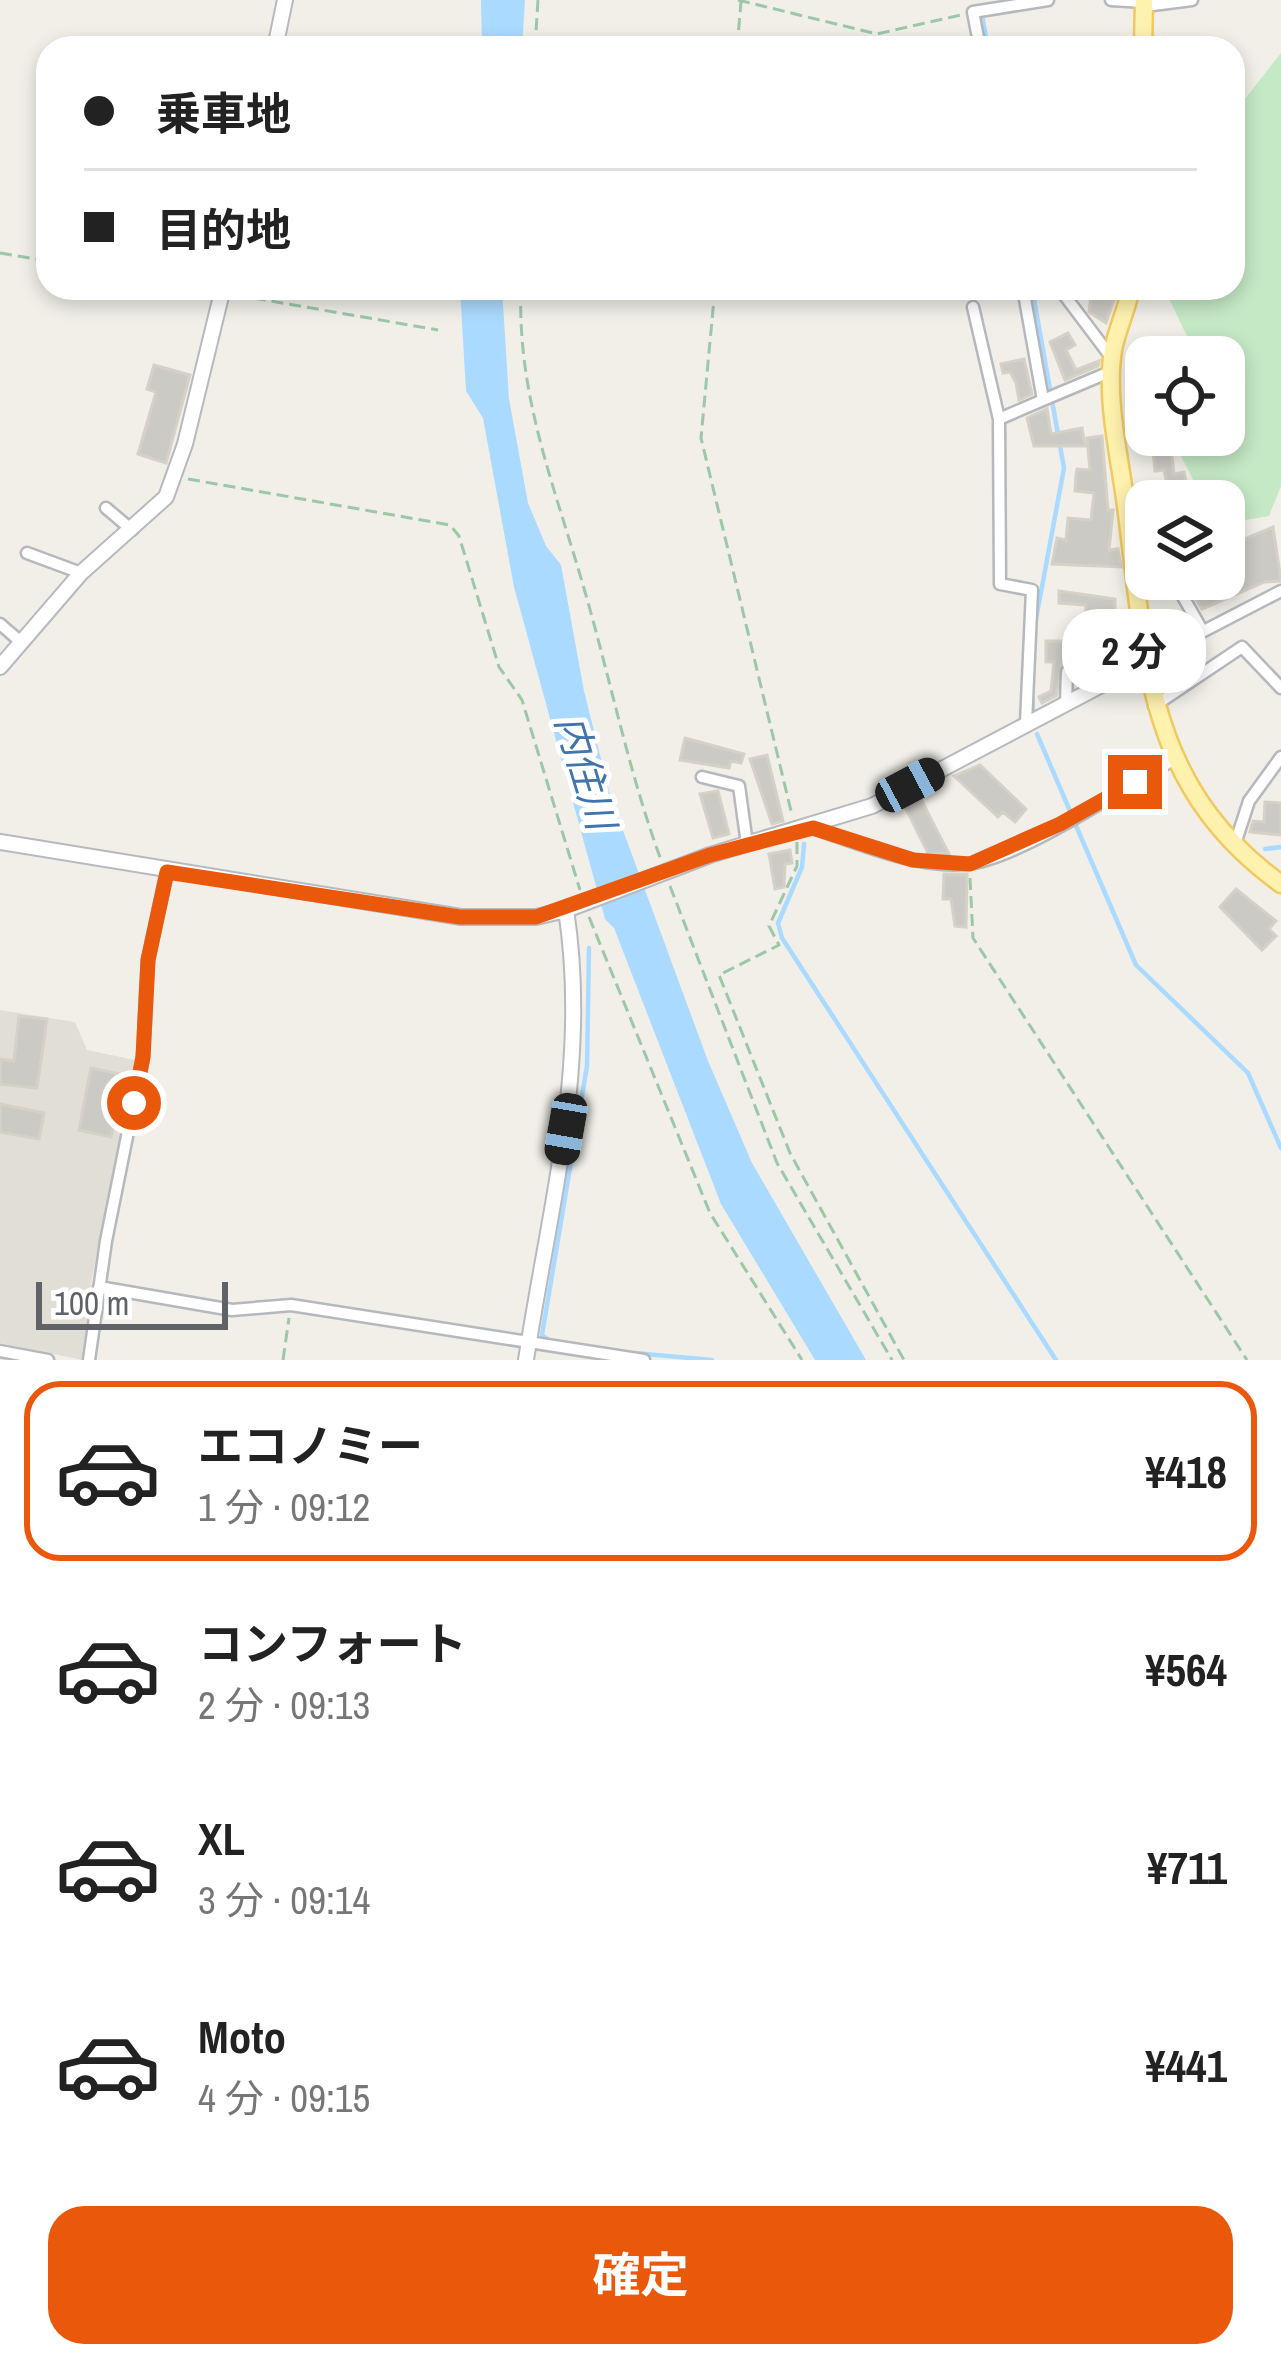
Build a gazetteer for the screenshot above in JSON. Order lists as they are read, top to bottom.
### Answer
{
  "water": ["内住川"],
  "scale_bar": "100 m",
  "page": {
    "banner": ["乗車地", "目的地"],
    "bubble": "2 分",
    "scale": "100 m",
    "list": [
      {
        "name": "エコノミー",
        "note": "1 分 · 09:12",
        "value": "¥418"
      },
      {
        "name": "コンフォート",
        "note": "2 分 · 09:13",
        "value": "¥564"
      },
      {
        "name": "XL",
        "note": "3 分 · 09:14",
        "value": "¥711"
      },
      {
        "name": "Moto",
        "note": "4 分 · 09:15",
        "value": "¥441"
      }
    ],
    "buttons": "確定"
  }
}
